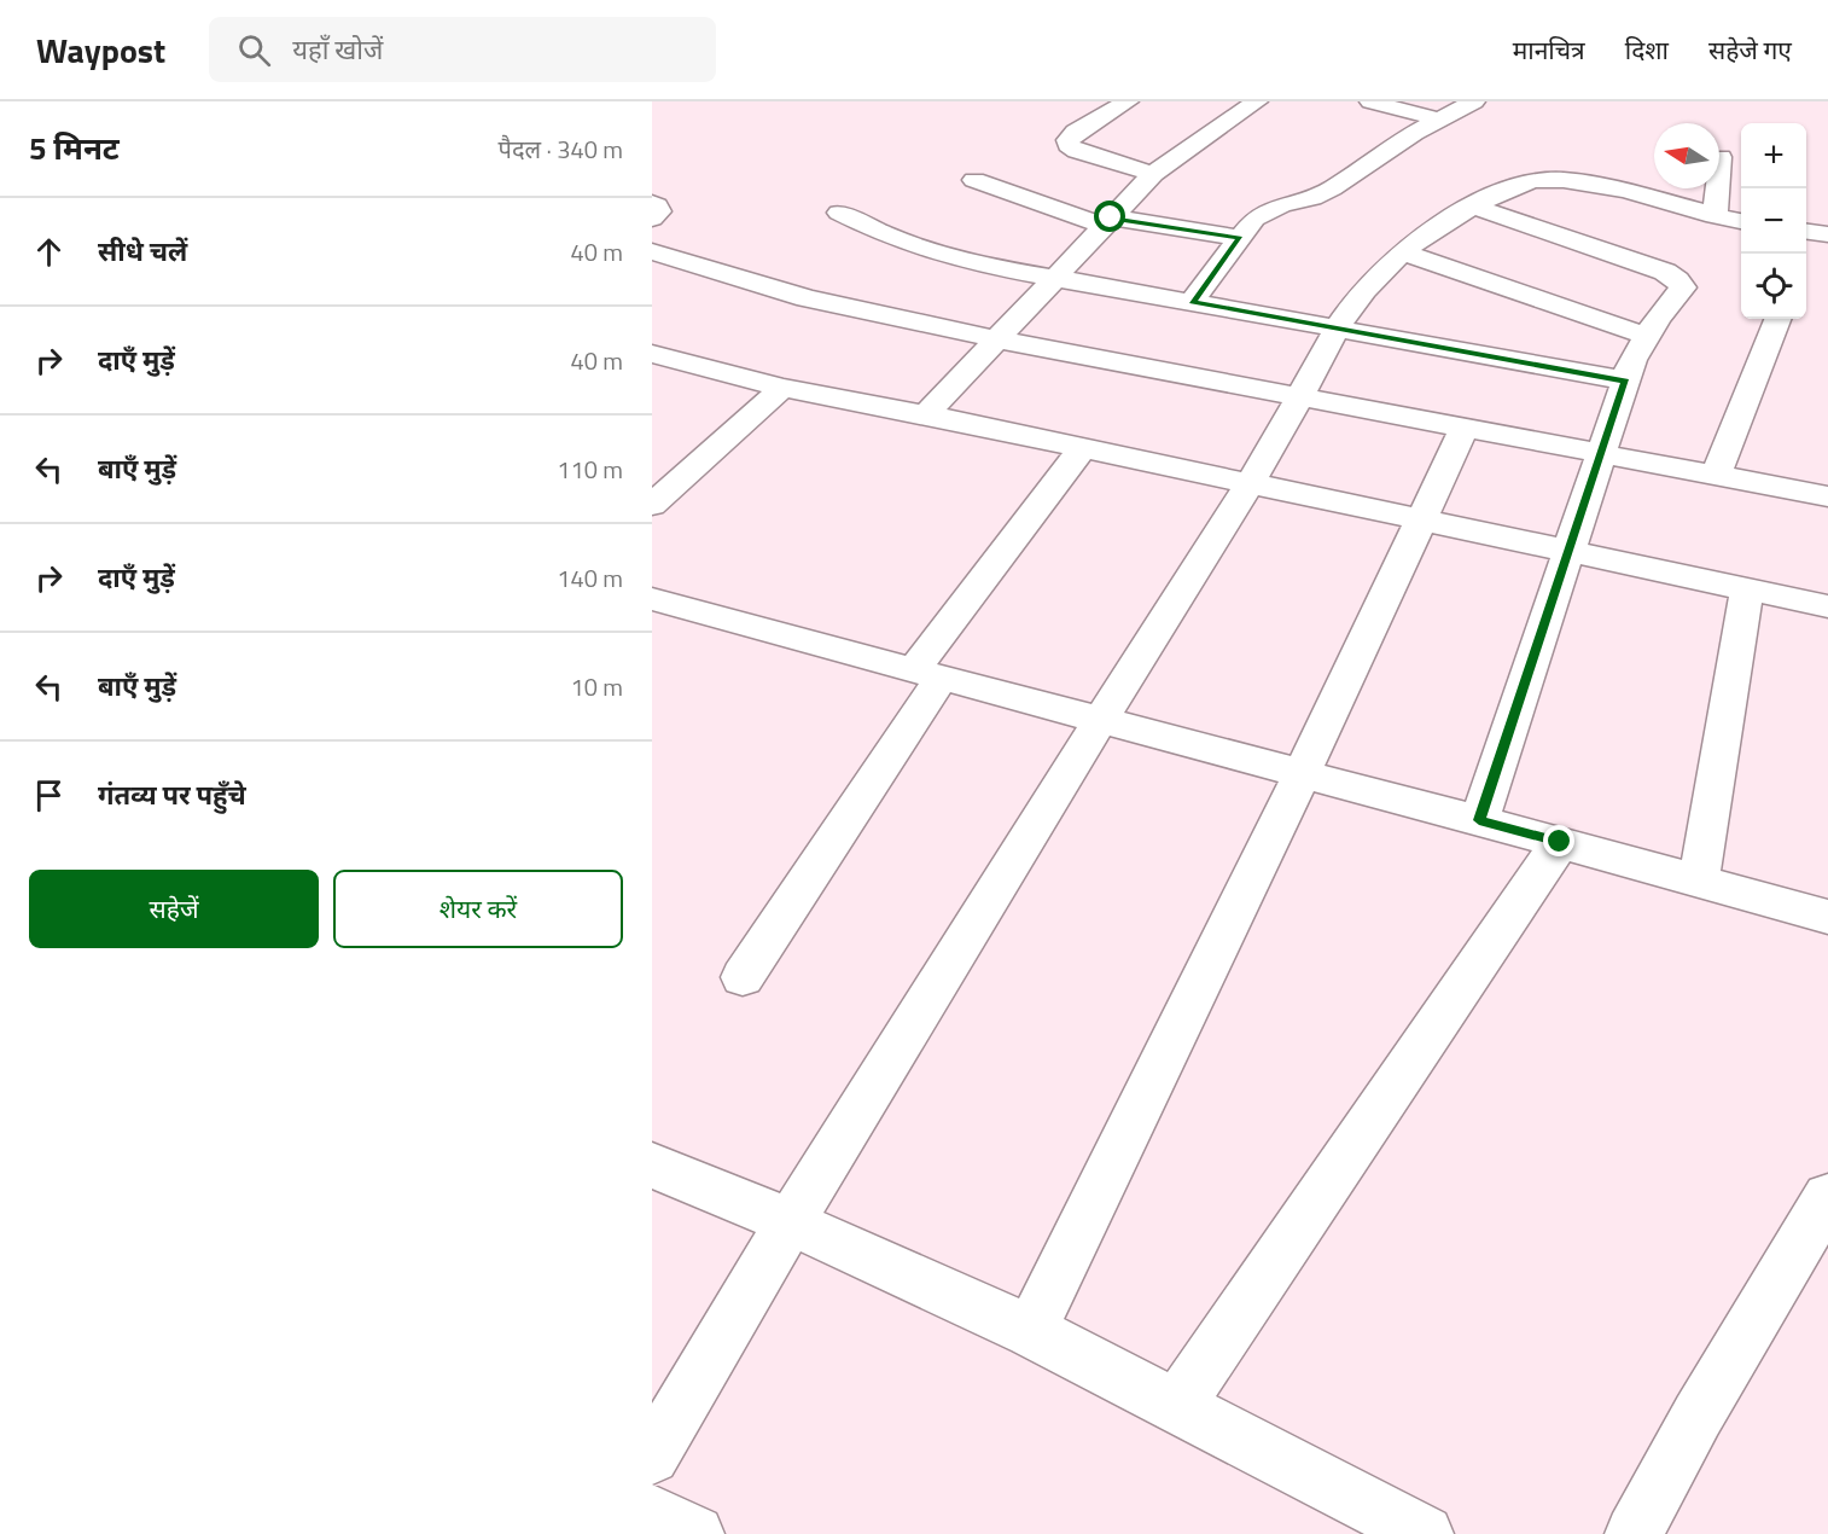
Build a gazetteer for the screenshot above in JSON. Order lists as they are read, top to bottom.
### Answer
{
  "north": "left",
  "page": {
    "header": "Waypost",
    "search": "यहाँ खोजें",
    "nav": ["मानचित्र", "दिशा", "सहेजे गए"],
    "heading": ["5 मिनट", "पैदल · 340 m"],
    "map_buttons": ["+", "−"],
    "list": [
      ["सीधे चलें", "40 m"],
      ["दाएँ मुड़ें", "40 m"],
      ["बाएँ मुड़ें", "110 m"],
      ["दाएँ मुड़ें", "140 m"],
      ["बाएँ मुड़ें", "10 m"],
      "गंतव्य पर पहुँचे"
    ],
    "buttons": ["सहेजें", "शेयर करें"]
  }
}
